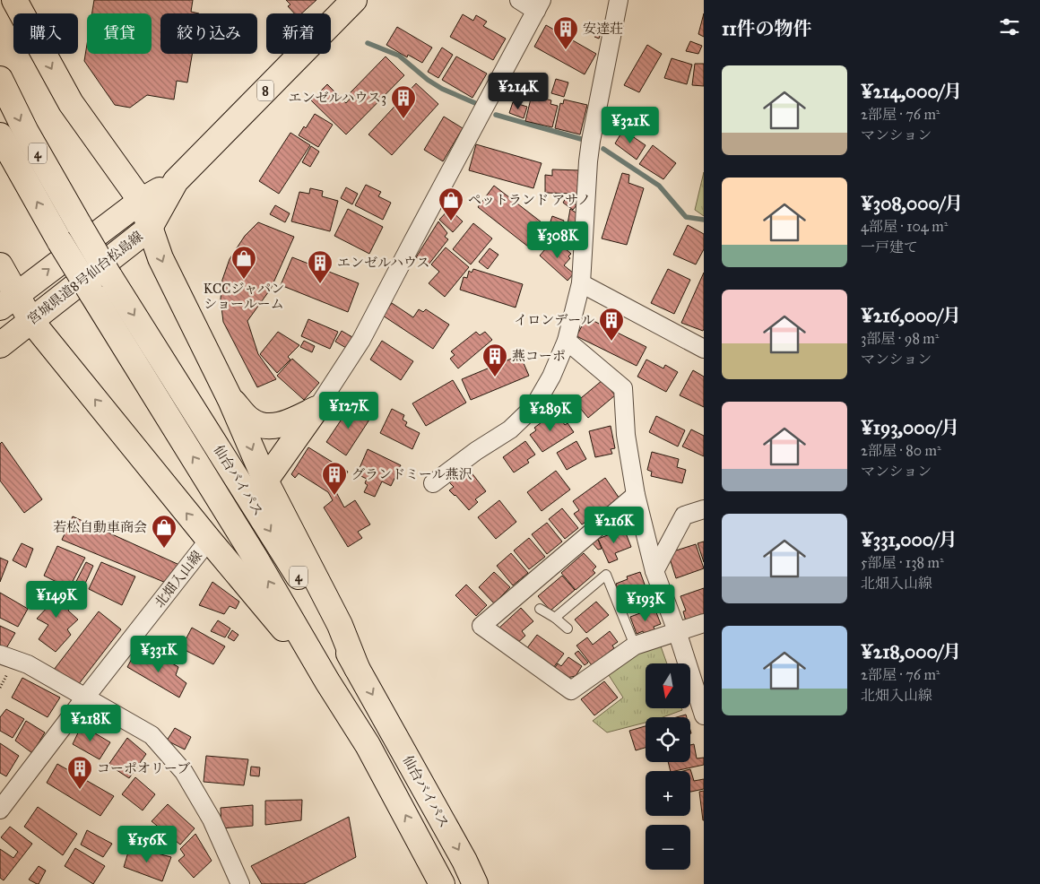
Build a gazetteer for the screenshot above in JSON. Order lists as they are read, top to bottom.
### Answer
{
  "streets": {
    "main road": [
      "8",
      "4",
      "宮城県道8号仙台松島線",
      "仙台バイパス"
    ],
    "street": ["北畑入山線"]
  },
  "places": {
    "building": [
      "安達荘",
      "エンゼルハウス3",
      "エンゼルハウス",
      "イロンデール",
      "燕コーポ",
      "グランドミール燕沢",
      "コーポオリーブ"
    ],
    "shop": ["ペットランド アサノ", "KCCジャパン ショールーム", "若松自動車商会"]
  },
  "north": "bottom",
  "page": {
    "heading": "11件の物件",
    "chip": [
      "購入",
      "賃貸",
      "絞り込み",
      "新着"
    ],
    "list": [
      {
        "name": "¥214,000/月",
        "note": "2部屋 · 76 m² · マンション"
      },
      {
        "name": "¥308,000/月",
        "note": "4部屋 · 104 m² · 一戸建て"
      },
      {
        "name": "¥216,000/月",
        "note": "3部屋 · 98 m² · マンション"
      },
      {
        "name": "¥193,000/月",
        "note": "2部屋 · 80 m² · マンション"
      },
      {
        "name": "¥331,000/月",
        "note": "5部屋 · 138 m² · 北畑入山線"
      },
      {
        "name": "¥218,000/月",
        "note": "2部屋 · 76 m² · 北畑入山線"
      }
    ],
    "price": [
      "¥214K",
      "¥321K",
      "¥308K",
      "¥127K",
      "¥289K",
      "¥216K",
      "¥149K",
      "¥193K",
      "¥331K",
      "¥218K",
      "¥156K"
    ],
    "map_buttons": ["+", "−"]
  }
}
